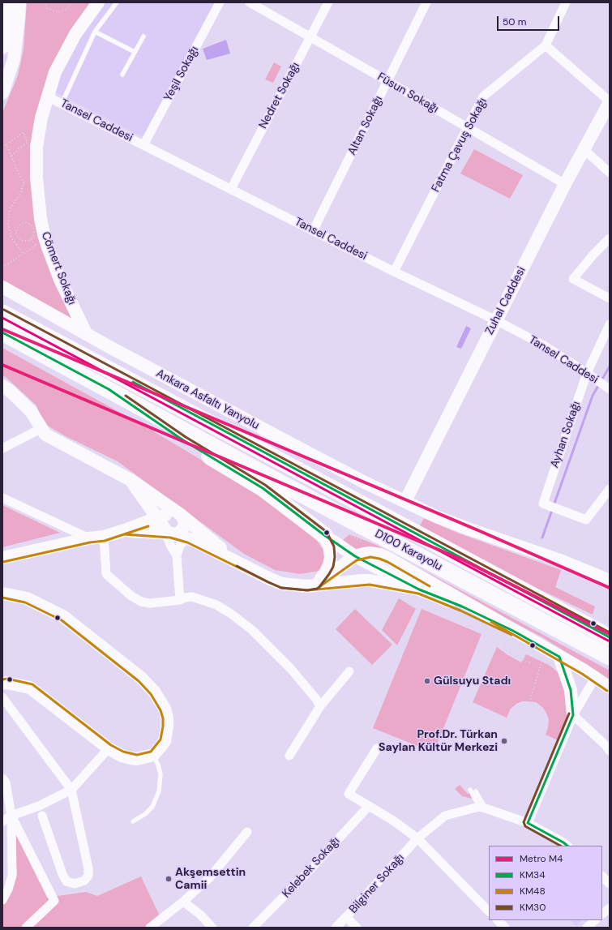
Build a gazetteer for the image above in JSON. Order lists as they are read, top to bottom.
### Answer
{
  "streets": {
    "highway": ["D100 Karayolu"],
    "main road": ["Cömert Sokağı", "Zuhal Caddesi", "Ankara Asfaltı Yanyolu"],
    "street": [
      "Yeşil Sokağı",
      "Füsun Sokağı",
      "Nedret Sokağı",
      "Tansel Caddesi",
      "Altan Sokağı",
      "Fatma Çavuş Sokağı",
      "Ayhan Sokağı",
      "Kelebek Sokağı",
      "Bilginer Sokağı"
    ]
  },
  "crossings": [
    ["Yeşil Sokağı", "Tansel Caddesi"],
    ["Füsun Sokağı", "Nedret Sokağı"],
    ["Füsun Sokağı", "Altan Sokağı"],
    ["Füsun Sokağı", "Fatma Çavuş Sokağı"],
    ["Füsun Sokağı", "Zuhal Caddesi"],
    ["Nedret Sokağı", "Tansel Caddesi"],
    ["Tansel Caddesi", "Altan Sokağı"],
    ["Tansel Caddesi", "Fatma Çavuş Sokağı"],
    ["Tansel Caddesi", "Cömert Sokağı"],
    ["Tansel Caddesi", "Zuhal Caddesi"],
    ["Tansel Caddesi", "Ayhan Sokağı"],
    ["Cömert Sokağı", "Ankara Asfaltı Yanyolu"],
    ["Zuhal Caddesi", "Ankara Asfaltı Yanyolu"]
  ],
  "places": ["Gülsuyu Stadı", "Prof.Dr. Türkan Saylan Kültür Merkezi", "Akşemsettin Camii"],
  "lines": [
    "transit line KM30",
    "metro line M4",
    "transit line KM34",
    "transit line KM48"
  ],
  "legend": [
    "Metro M4",
    "KM34",
    "KM48",
    "KM30"
  ],
  "scale_bar": "50 m"
}
